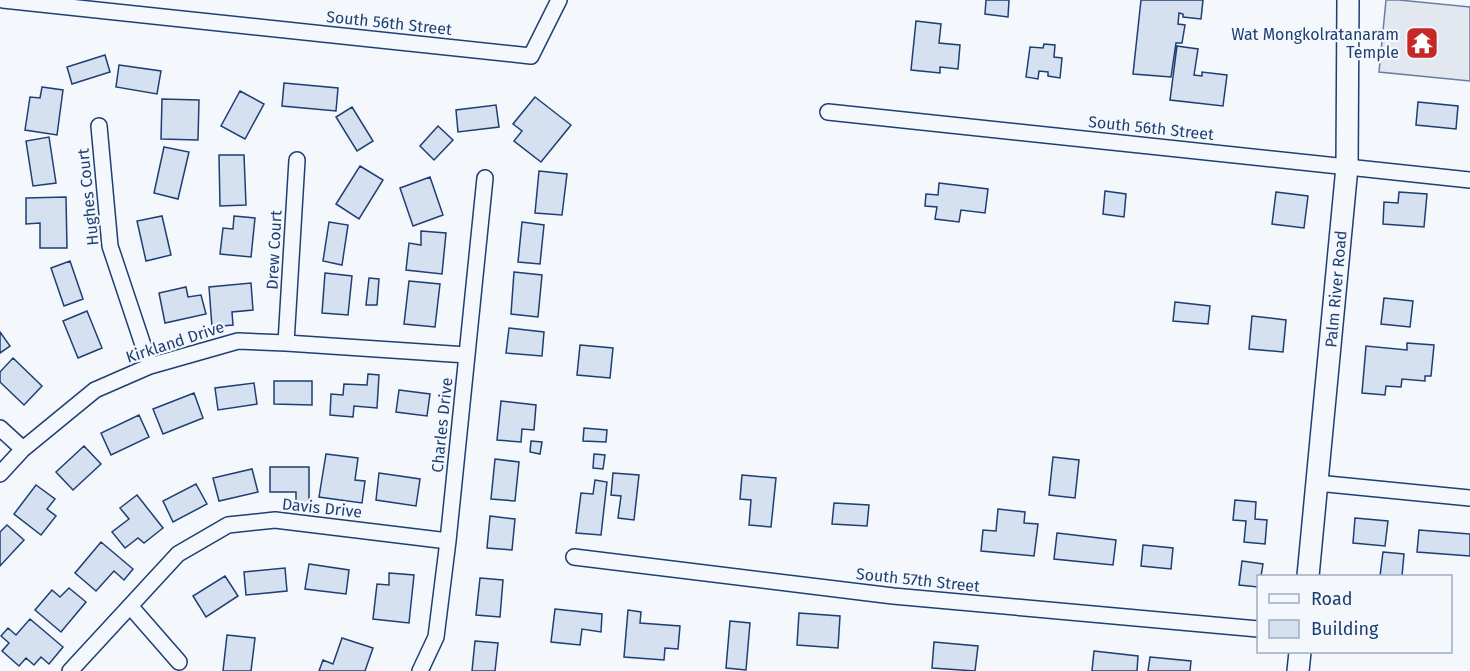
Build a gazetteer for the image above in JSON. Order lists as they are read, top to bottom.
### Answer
{
  "streets": {
    "street": [
      "South 56th Street",
      "Hughes Court",
      "Drew Court",
      "Palm River Road",
      "Kirkland Drive",
      "Charles Drive",
      "Davis Drive",
      "South 57th Street"
    ]
  },
  "crossings": [
    ["South 56th Street", "Palm River Road"],
    ["Hughes Court", "Kirkland Drive"],
    ["Drew Court", "Kirkland Drive"],
    ["Kirkland Drive", "Charles Drive"],
    ["Charles Drive", "Davis Drive"]
  ],
  "places": {
    "temple": ["Wat Mongkolratanaram Temple"]
  },
  "legend": ["Road", "Building"]
}
